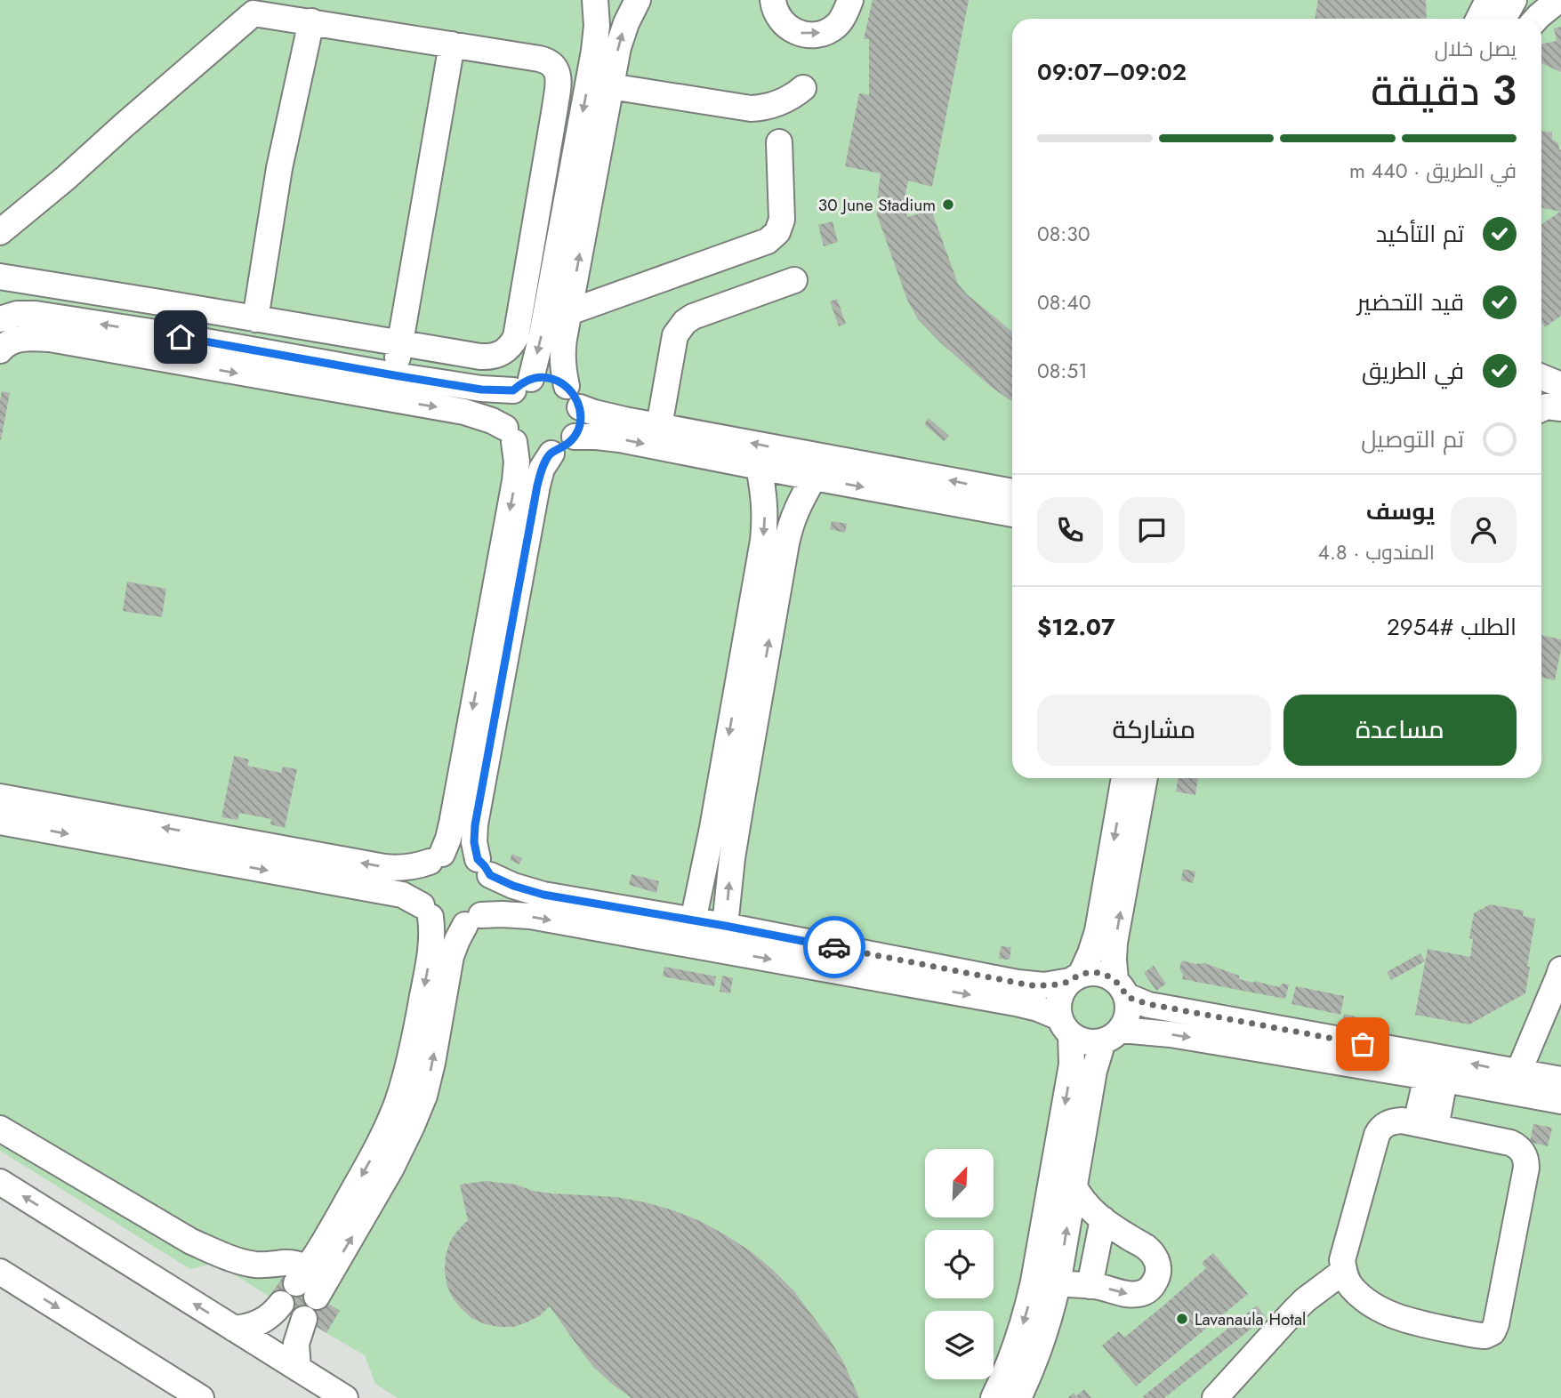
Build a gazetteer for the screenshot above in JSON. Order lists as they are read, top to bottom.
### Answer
{
  "places": ["30 June Stadium", "Lavanaula Hotal"],
  "north": "top right",
  "page": {
    "heading": ["3 دقيقة", "يصل خلال", "09:02–09:07"],
    "panel": [
      "يوسف",
      "المندوب · 4.8",
      "الطلب #2954",
      "$12.07"
    ],
    "bar": "في الطريق · 440 m",
    "list": [
      ["تم التأكيد", "08:30"],
      ["قيد التحضير", "08:40"],
      ["في الطريق", "08:51"],
      "تم التوصيل"
    ],
    "buttons": ["مساعدة", "مشاركة"]
  }
}
